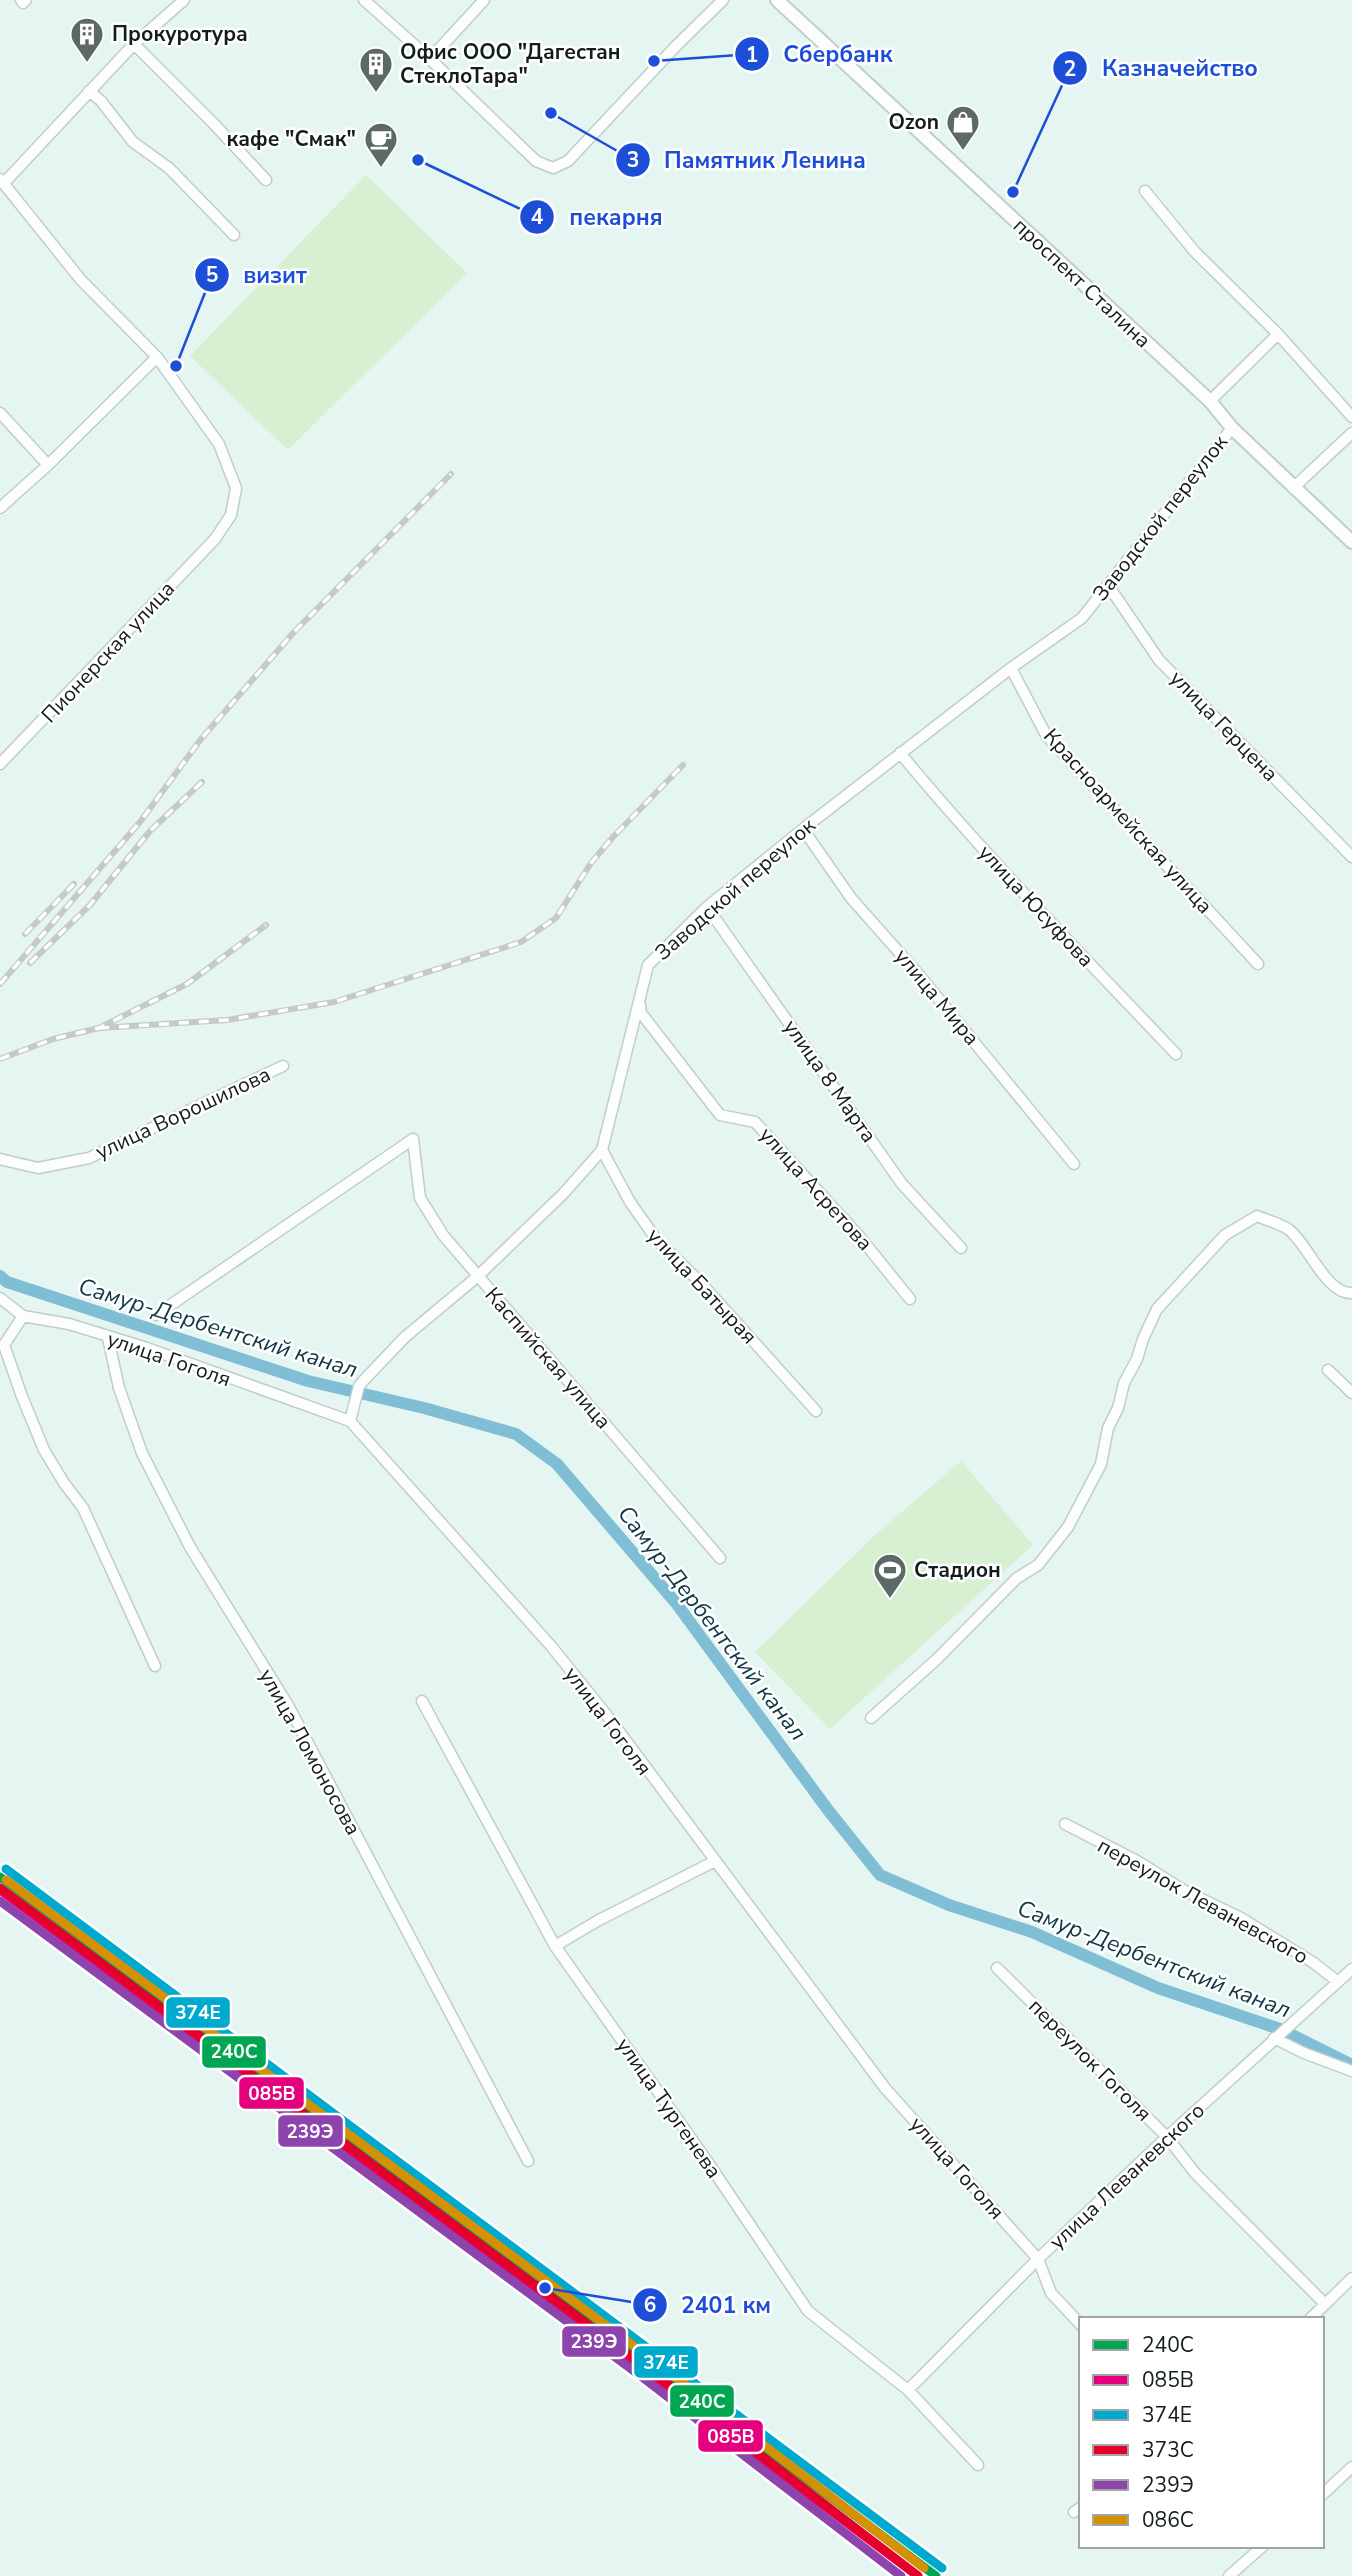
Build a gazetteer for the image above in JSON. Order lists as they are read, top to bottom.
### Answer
{
  "streets": {
    "street": [
      "проспект Сталина",
      "Заводской переулок",
      "Пионерская улица",
      "улица Герцена",
      "Красноармейская улица",
      "улица Юсуфова",
      "улица Мира",
      "улица 8 Марта",
      "улица Ворошилова",
      "улица Асретова",
      "улица Батырая",
      "Каспийская улица",
      "улица Гоголя",
      "улица Ломоносова",
      "переулок Леваневского",
      "переулок Гоголя",
      "улица Тургенева",
      "улица Леваневского"
    ]
  },
  "crossings": [
    ["проспект Сталина", "Заводской переулок"],
    ["Заводской переулок", "улица Герцена"],
    ["Заводской переулок", "Красноармейская улица"],
    ["Заводской переулок", "улица Юсуфова"],
    ["Заводской переулок", "улица Мира"],
    ["Заводской переулок", "улица 8 Марта"],
    ["Заводской переулок", "улица Асретова"],
    ["Заводской переулок", "улица Батырая"],
    ["Заводской переулок", "Каспийская улица"],
    ["Заводской переулок", "улица Гоголя"],
    ["улица Гоголя", "улица Ломоносова"],
    ["улица Гоголя", "улица Леваневского"],
    ["переулок Леваневского", "улица Леваневского"],
    ["переулок Гоголя", "улица Леваневского"],
    ["улица Тургенева", "улица Леваневского"]
  ],
  "water": ["Самур-Дербентский канал"],
  "places": {
    "other": [
      "Сбербанк",
      "Памятник Ленина",
      "пекарня",
      "Казначейство",
      "визит",
      "2401 км"
    ],
    "building": ["Прокуротура", "Офис ООО \"Дагестан СтеклоТара\""],
    "shop": ["Ozon"],
    "cafe": ["кафе \"Смак\""],
    "sports": ["Стадион"]
  },
  "lines": [
    "transit line 374Е",
    "transit line 240С",
    "transit line 086С",
    "transit line 373C",
    "transit line 085В",
    "transit line 239Э"
  ],
  "legend": [
    "240С",
    "085В",
    "374Е",
    "373C",
    "239Э",
    "086С"
  ]
}
